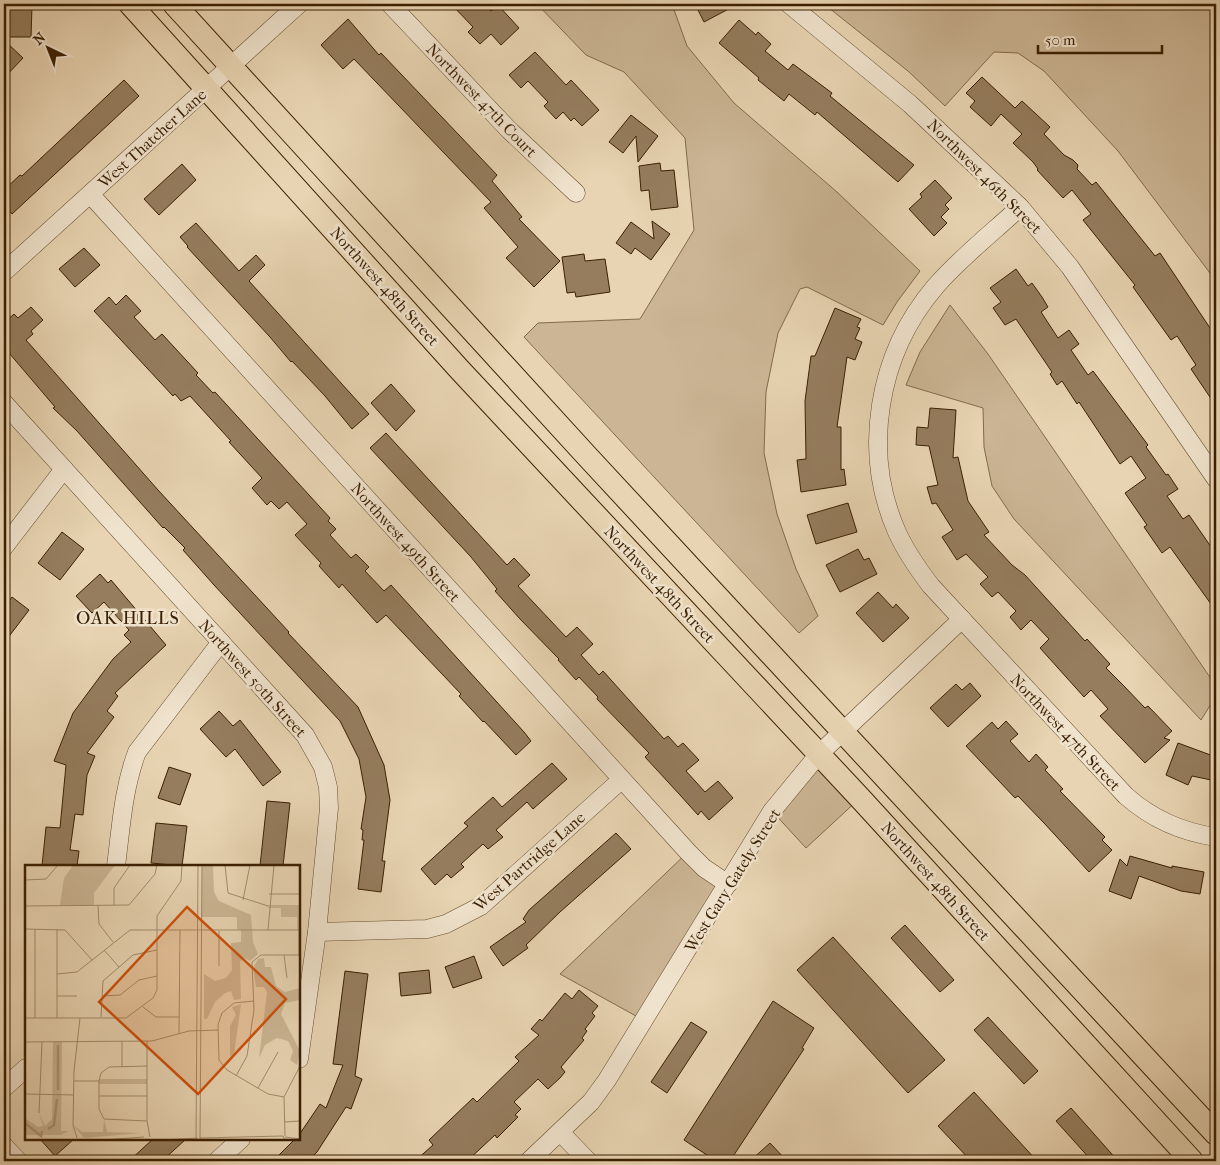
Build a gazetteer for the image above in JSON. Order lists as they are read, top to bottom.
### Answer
{
  "streets": {
    "main road": ["Northwest 48th Street"],
    "street": [
      "Northwest 47th Court",
      "West Thatcher Lane",
      "Northwest 46th Street",
      "Northwest 49th Street",
      "Northwest 50th Street",
      "Northwest 47th Street",
      "West Partridge Lane",
      "West Gary Gately Street"
    ]
  },
  "crossings": [
    ["West Thatcher Lane", "Northwest 48th Street"],
    ["West Thatcher Lane", "Northwest 49th Street"],
    ["Northwest 46th Street", "Northwest 47th Street"],
    ["Northwest 48th Street", "West Gary Gately Street"],
    ["Northwest 49th Street", "West Partridge Lane"],
    ["Northwest 49th Street", "West Gary Gately Street"],
    ["Northwest 50th Street", "West Partridge Lane"],
    ["Northwest 47th Street", "West Gary Gately Street"]
  ],
  "districts": ["OAK HILLS"],
  "scale_bar": "50 m",
  "north": "top left"
}
